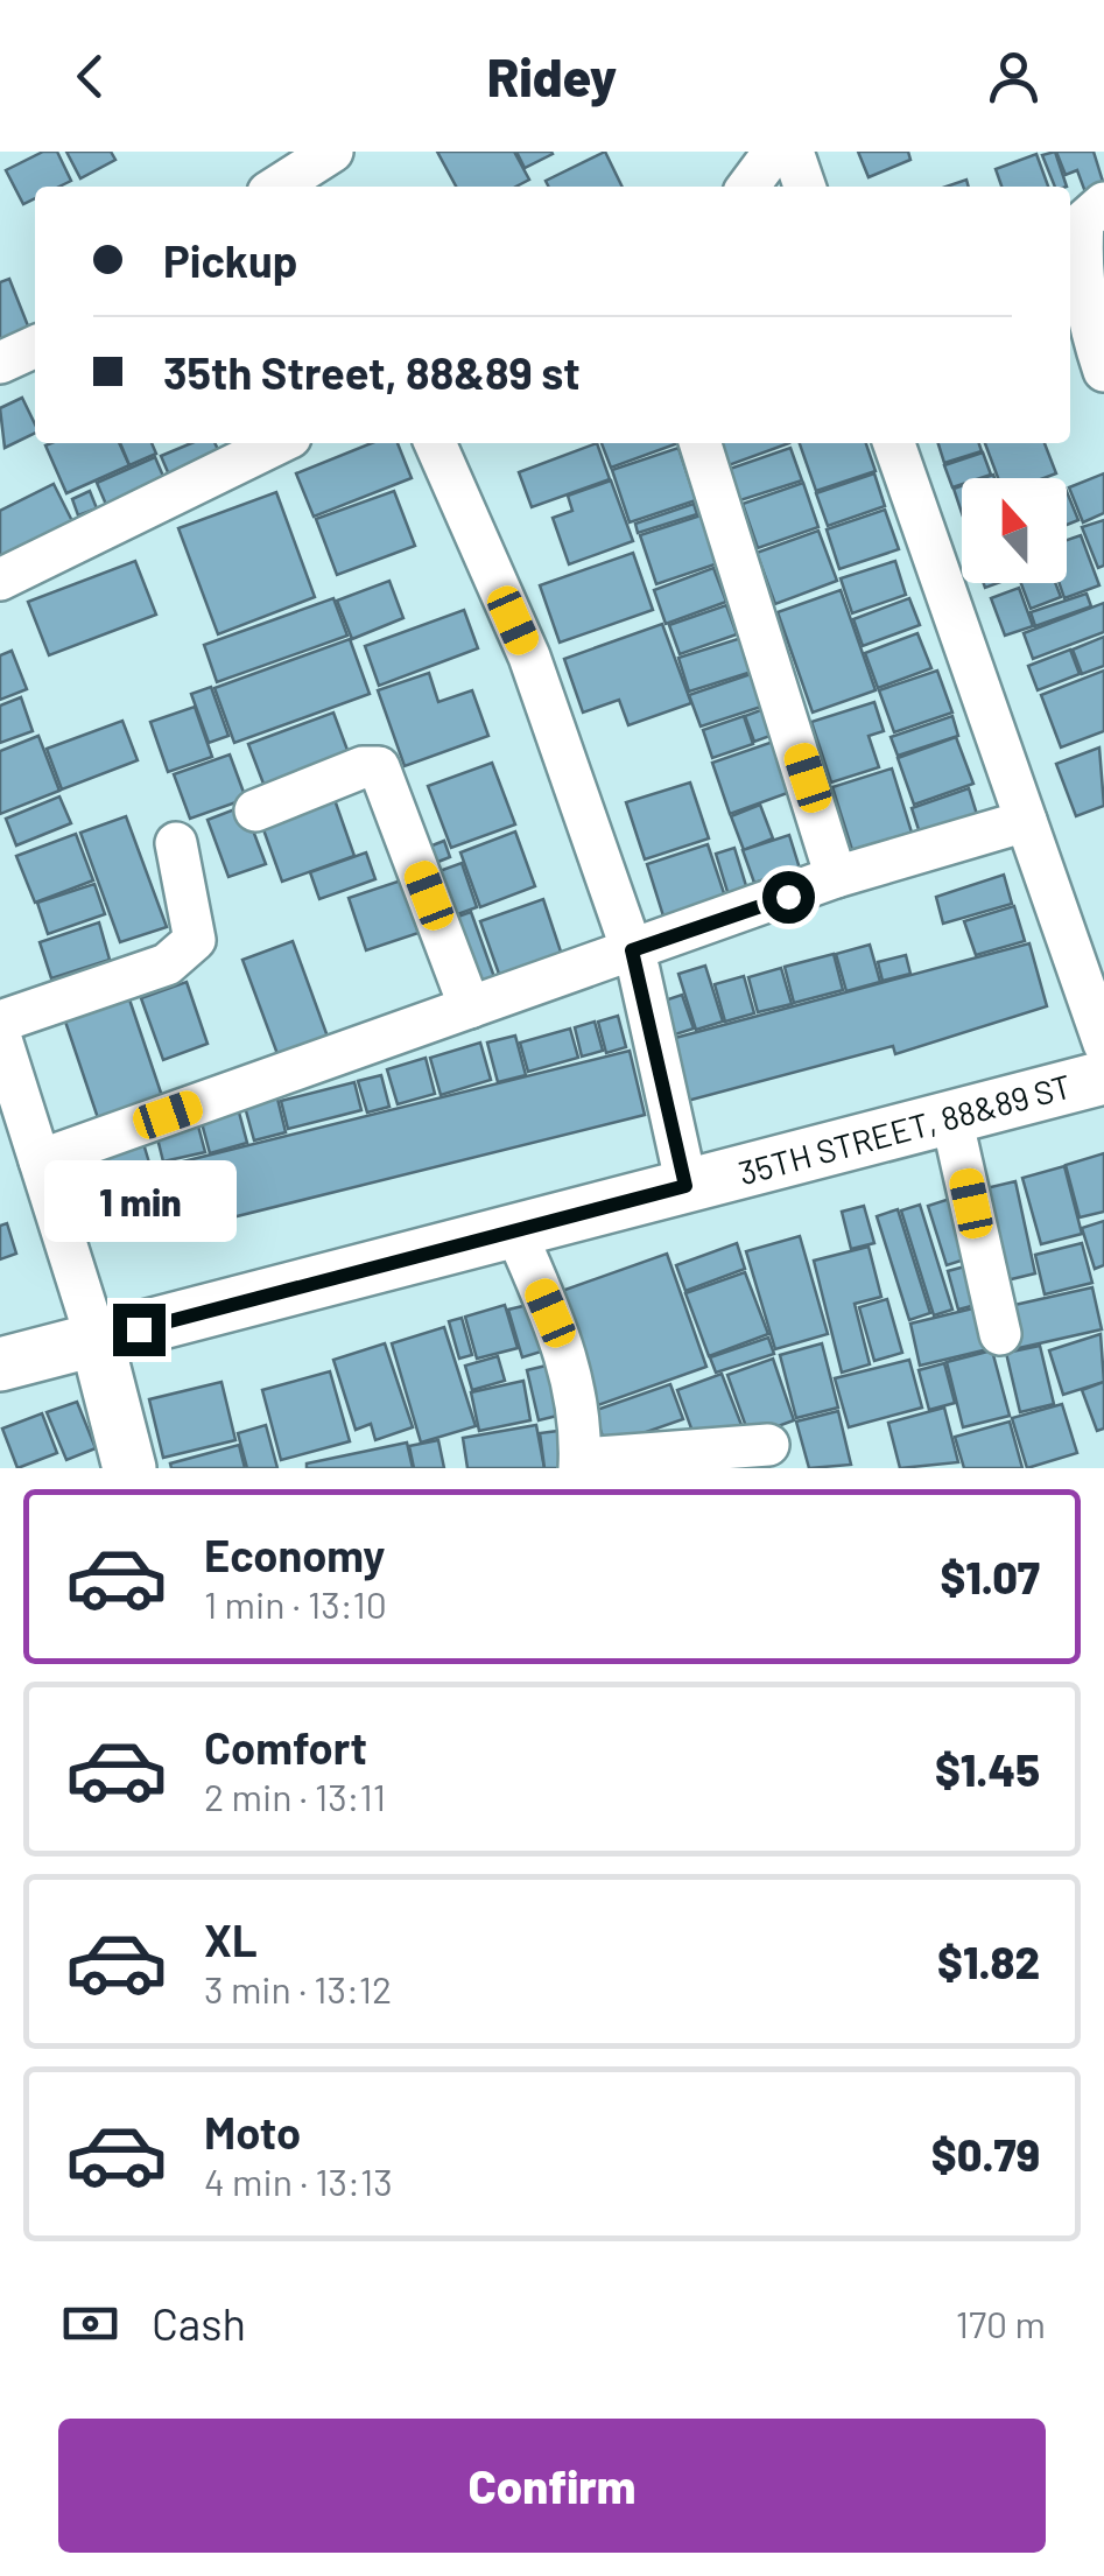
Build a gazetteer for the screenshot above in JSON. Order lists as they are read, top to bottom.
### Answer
{
  "streets": {
    "main road": ["35TH STREET, 88&89 ST"]
  },
  "north": "top",
  "page": {
    "header": "Ridey",
    "banner": ["Pickup", "35th Street, 88&89 st"],
    "bubble": "1 min",
    "list": [
      {
        "name": "Economy",
        "note": "1 min · 13:10",
        "value": "$1.07"
      },
      {
        "name": "Comfort",
        "note": "2 min · 13:11",
        "value": "$1.45"
      },
      {
        "name": "XL",
        "note": "3 min · 13:12",
        "value": "$1.82"
      },
      {
        "name": "Moto",
        "note": "4 min · 13:13",
        "value": "$0.79"
      }
    ],
    "pay": ["Cash", "170 m"],
    "buttons": "Confirm"
  }
}
